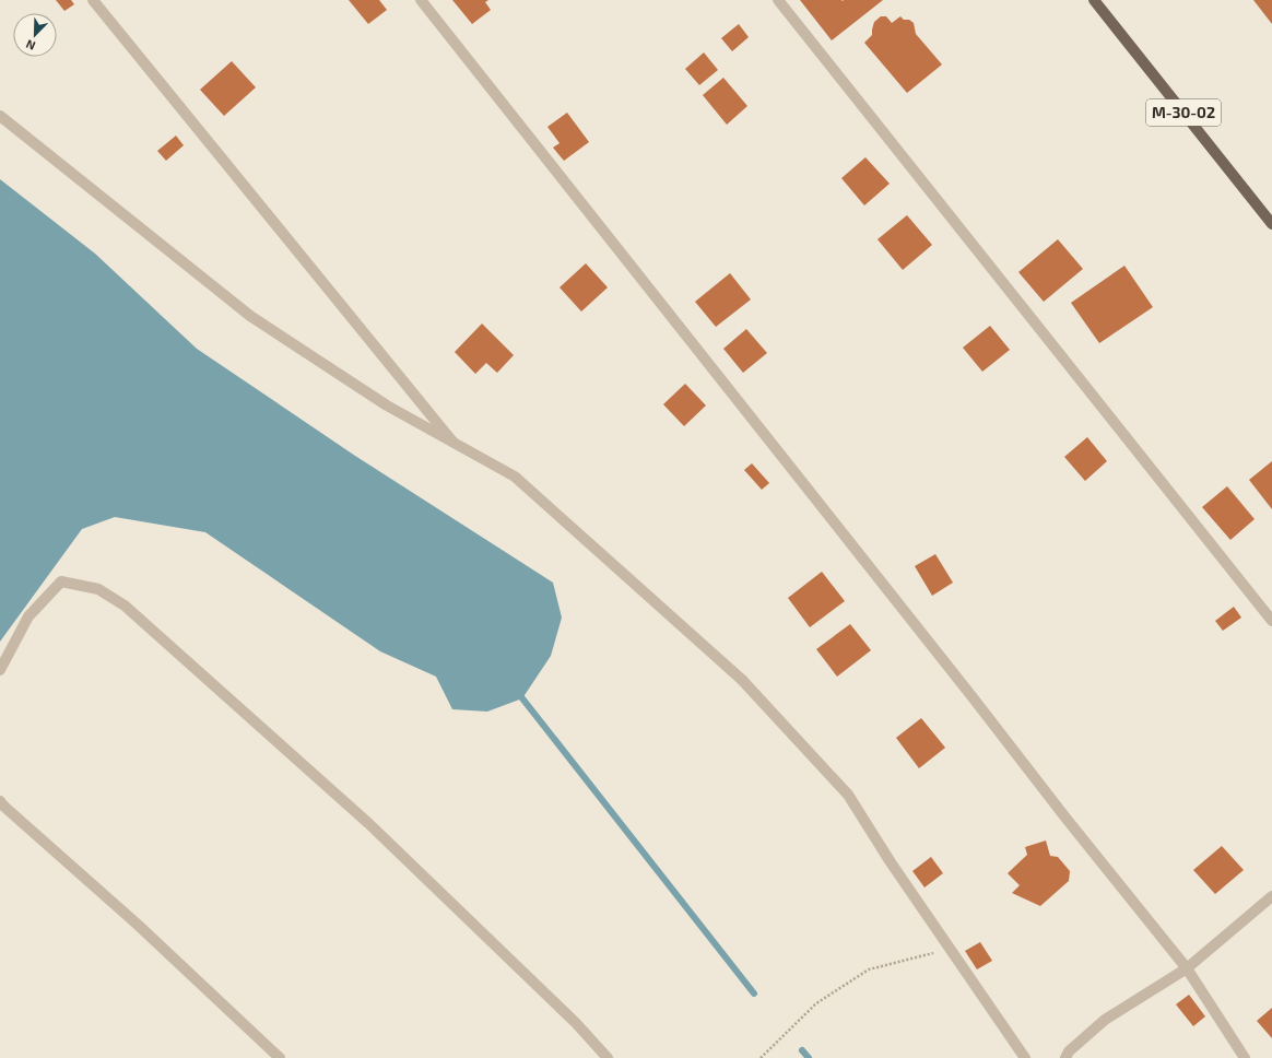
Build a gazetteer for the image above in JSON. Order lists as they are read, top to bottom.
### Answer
{
  "streets": {
    "main road": ["М-30-02"]
  },
  "north": "bottom left"
}
